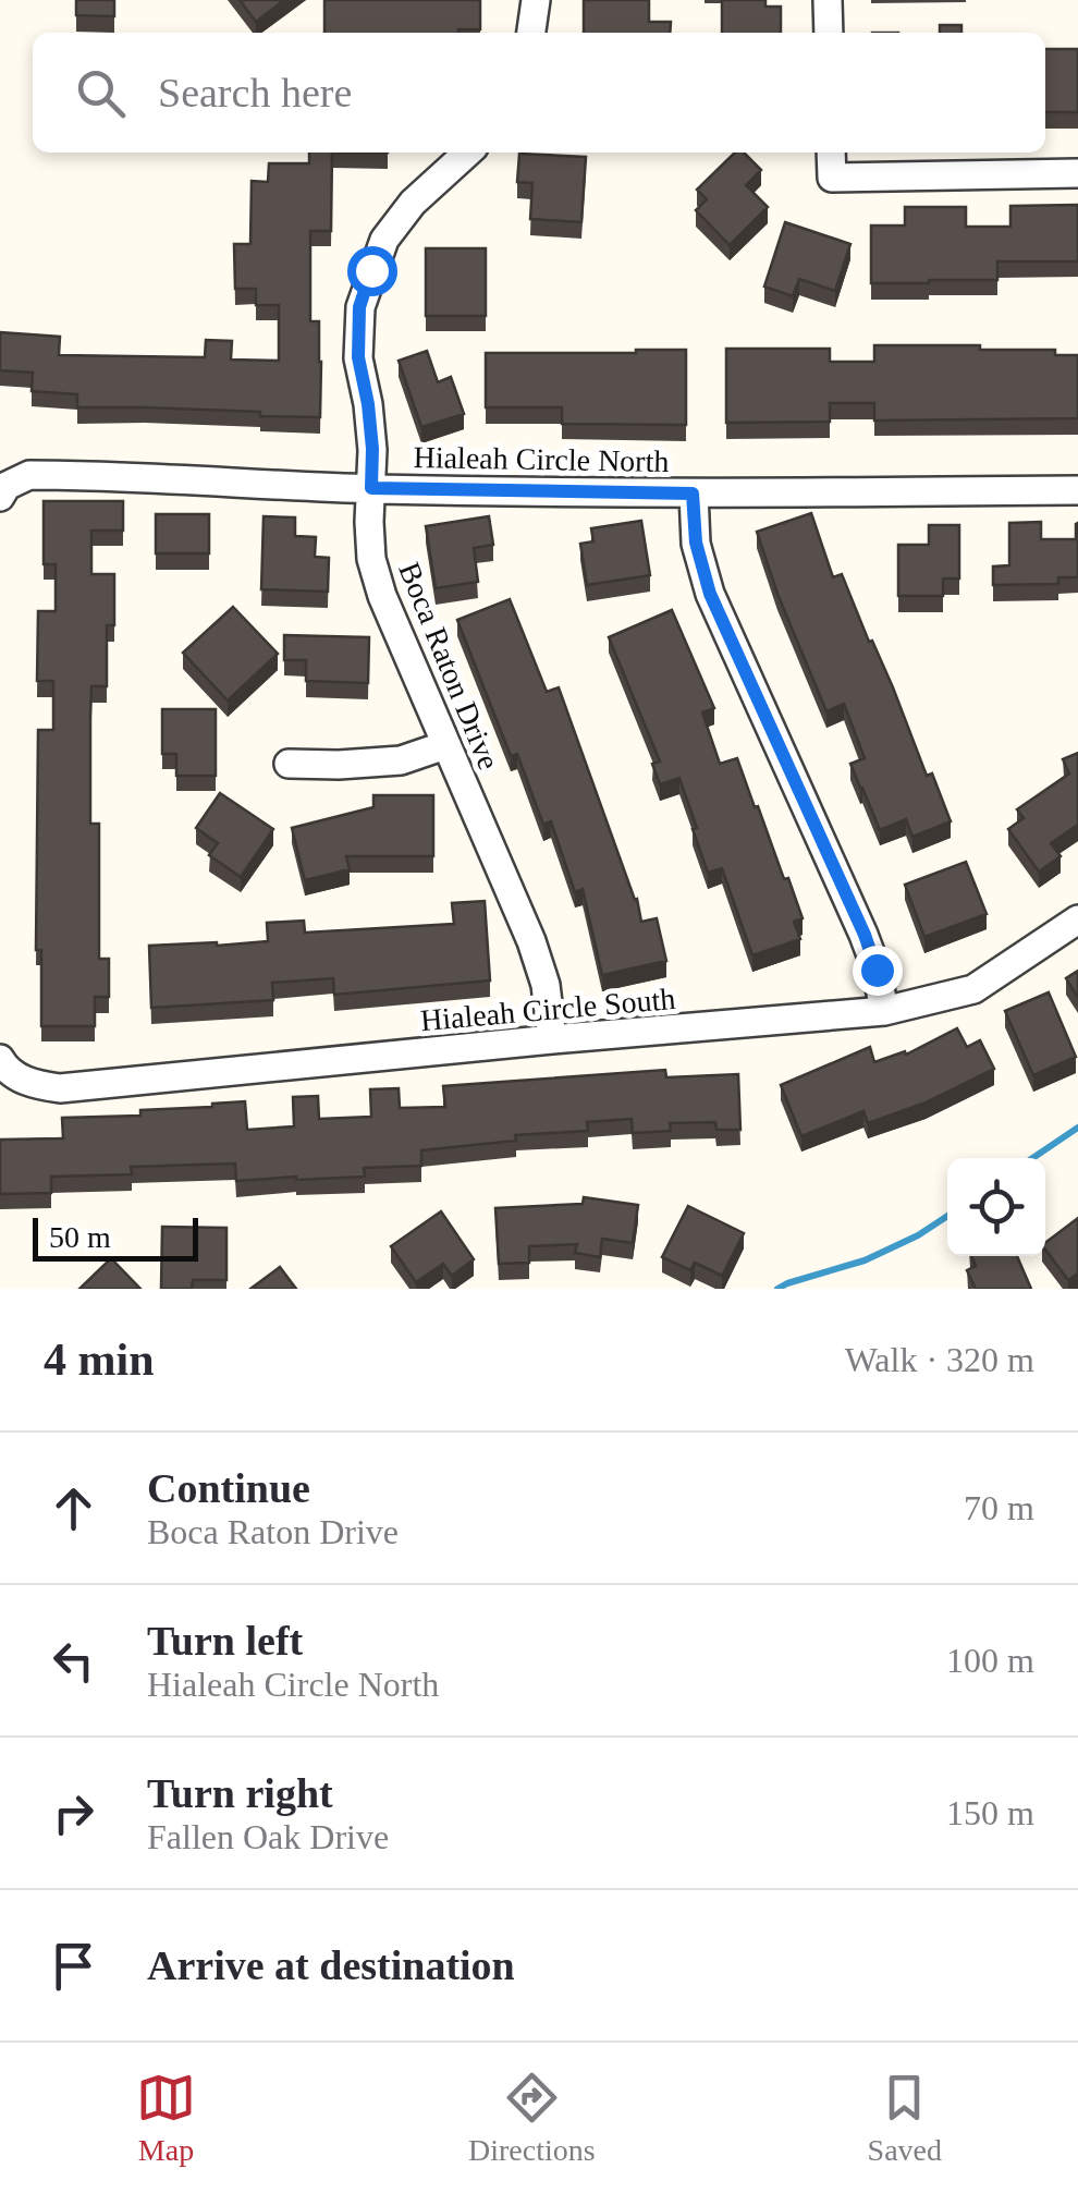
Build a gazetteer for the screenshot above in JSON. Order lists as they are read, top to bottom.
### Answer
{
  "streets": {
    "street": ["Hialeah Circle North", "Boca Raton Drive", "Hialeah Circle South"]
  },
  "crossings": [
    ["Hialeah Circle North", "Boca Raton Drive"],
    ["Boca Raton Drive", "Hialeah Circle South"]
  ],
  "scale_bar": "50 m",
  "page": {
    "search": "Search here",
    "scale": "50 m",
    "heading": ["4 min", "Walk · 320 m"],
    "list": [
      ["Continue", "Boca Raton Drive", "70 m"],
      ["Turn left", "Hialeah Circle North", "100 m"],
      ["Turn right", "Fallen Oak Drive", "150 m"],
      "Arrive at destination"
    ],
    "nav": ["Map", "Directions", "Saved"]
  }
}
